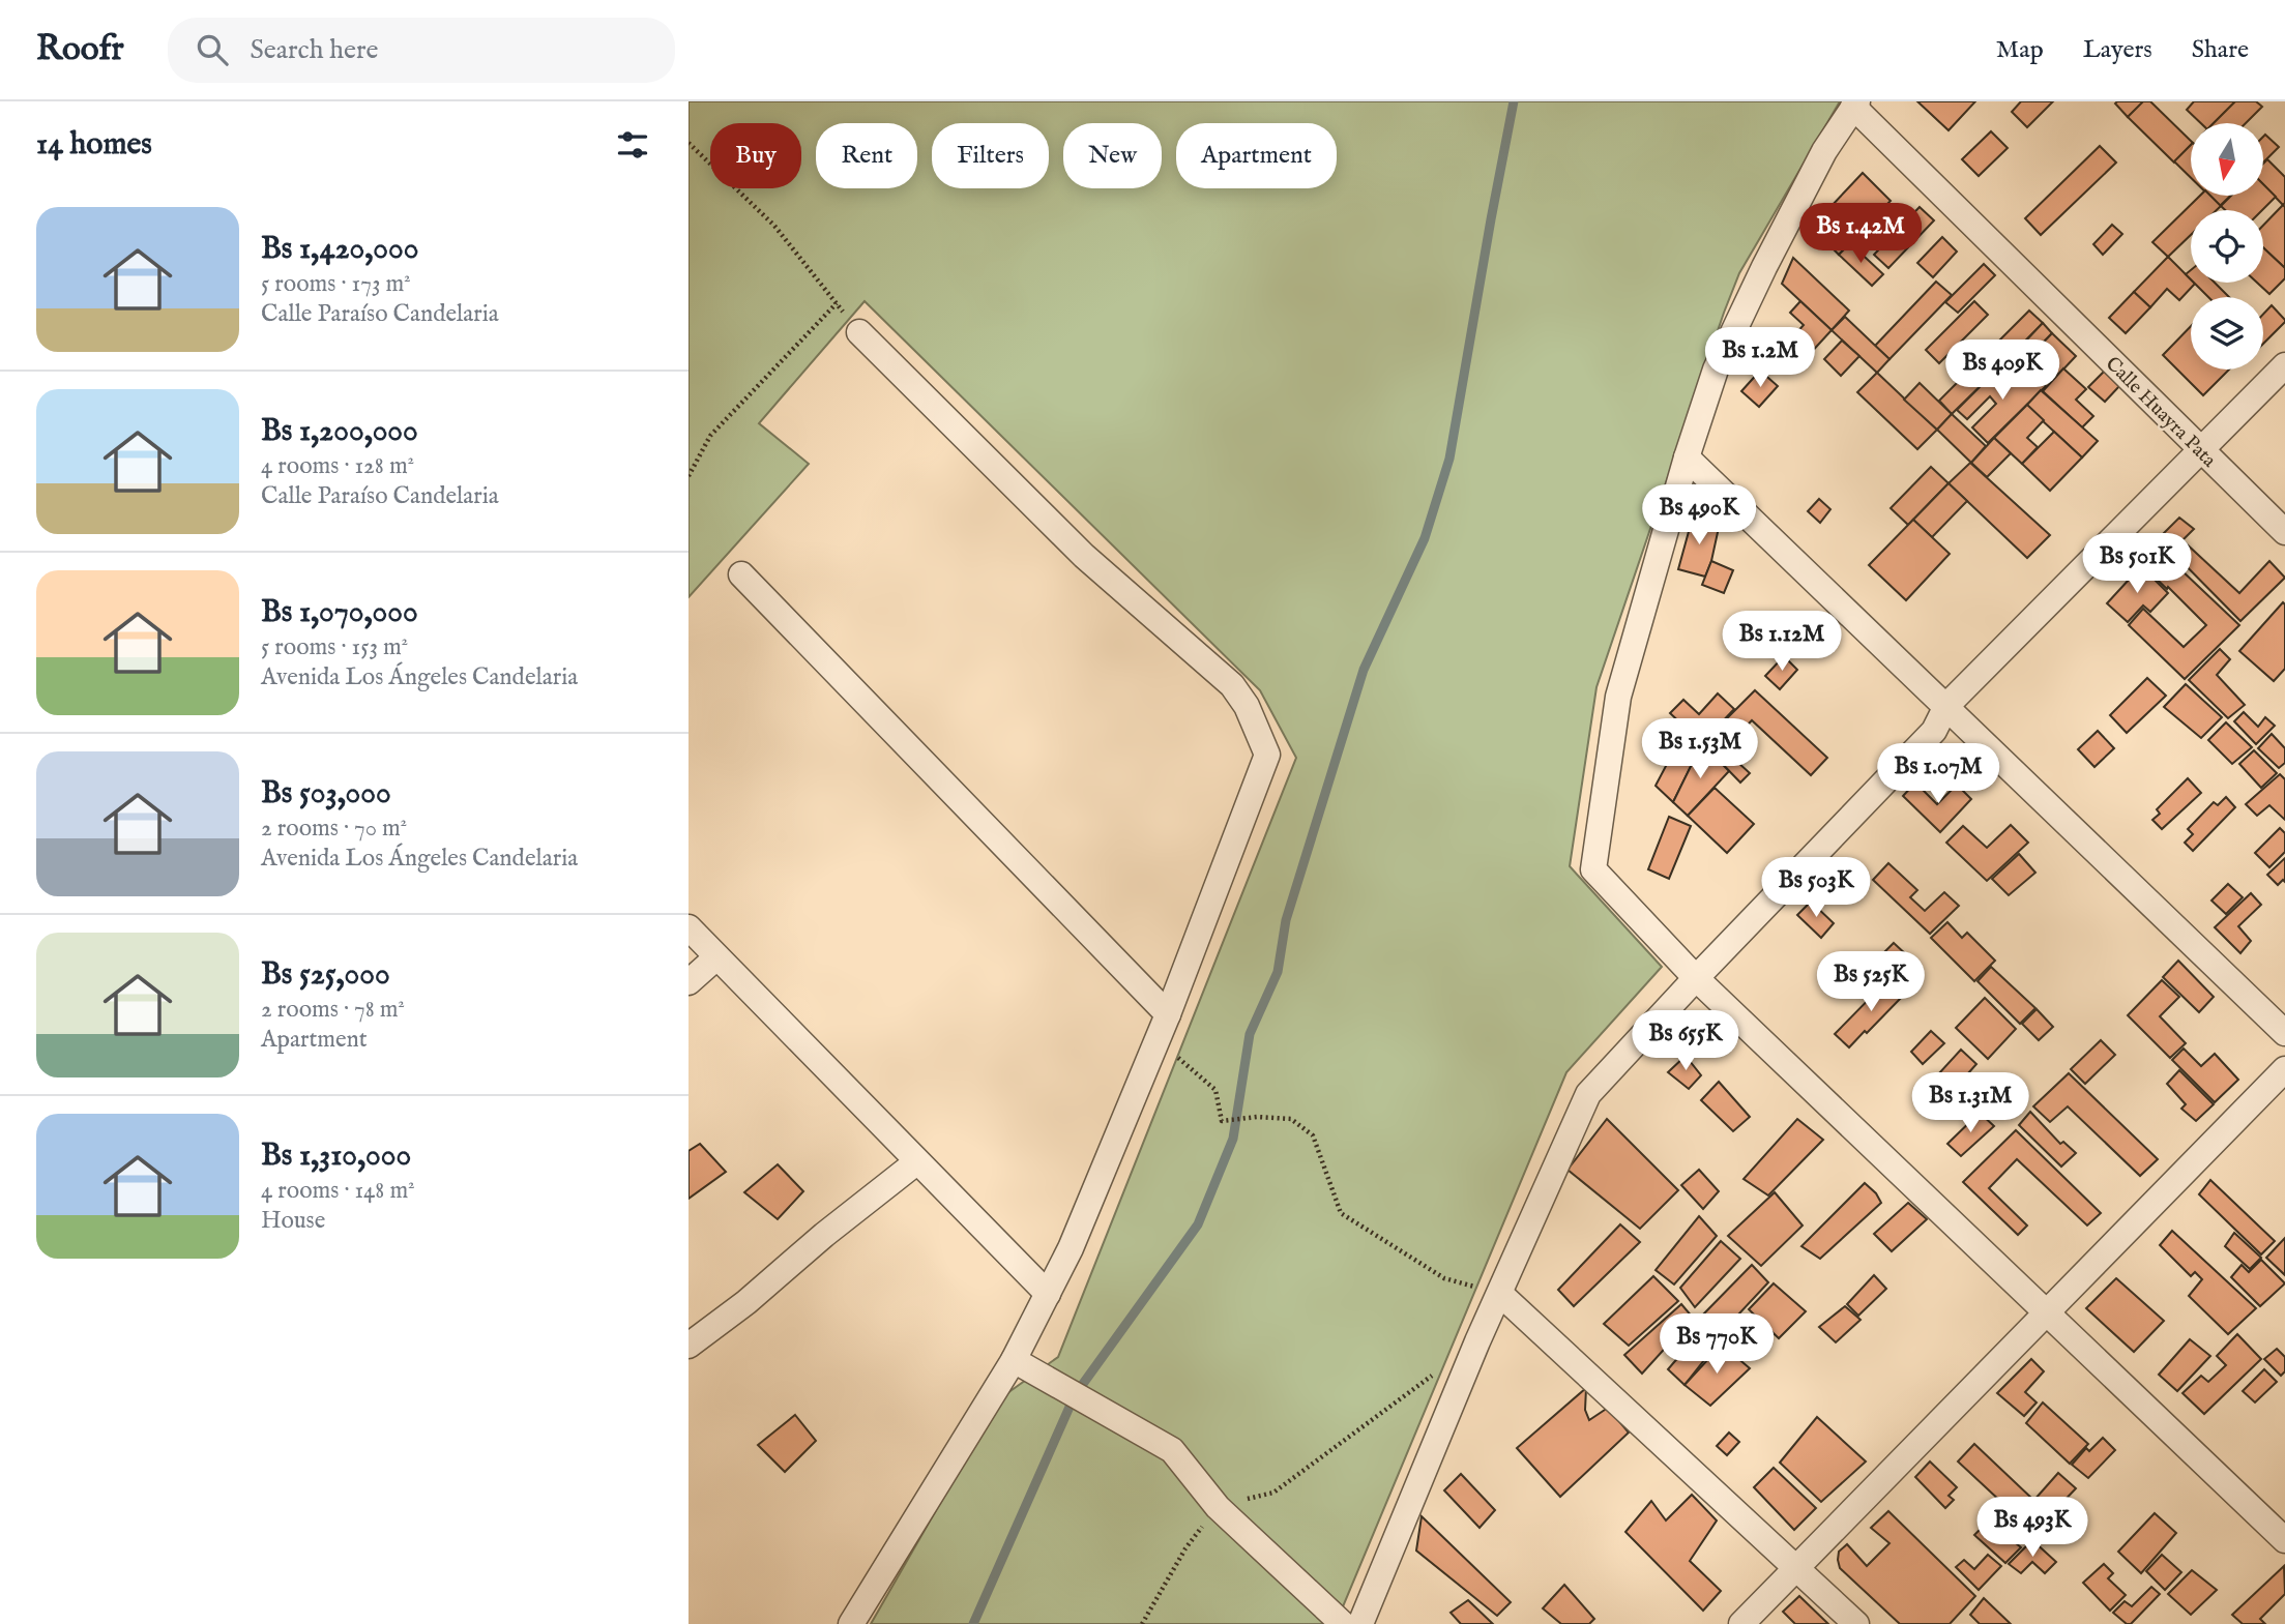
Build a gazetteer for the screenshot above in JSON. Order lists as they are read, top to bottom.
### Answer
{
  "streets": {
    "street": ["Calle Huayra Pata"]
  },
  "north": "bottom",
  "page": {
    "header": "Roofr",
    "search": "Search here",
    "nav": ["Map", "Layers", "Share"],
    "heading": "14 homes",
    "chip": [
      "Buy",
      "Rent",
      "Filters",
      "New",
      "Apartment"
    ],
    "list": [
      {
        "name": "Bs 1,420,000",
        "note": "5 rooms · 173 m² · Calle Paraíso Candelaria"
      },
      {
        "name": "Bs 1,200,000",
        "note": "4 rooms · 128 m² · Calle Paraíso Candelaria"
      },
      {
        "name": "Bs 1,070,000",
        "note": "5 rooms · 153 m² · Avenida Los Ángeles Candelaria"
      },
      {
        "name": "Bs 503,000",
        "note": "2 rooms · 70 m² · Avenida Los Ángeles Candelaria"
      },
      {
        "name": "Bs 525,000",
        "note": "2 rooms · 78 m² · Apartment"
      },
      {
        "name": "Bs 1,310,000",
        "note": "4 rooms · 148 m² · House"
      }
    ],
    "price": [
      "Bs 1.42M",
      "Bs 1.2M",
      "Bs 409K",
      "Bs 490K",
      "Bs 501K",
      "Bs 1.12M",
      "Bs 1.53M",
      "Bs 1.07M",
      "Bs 503K",
      "Bs 525K",
      "Bs 655K",
      "Bs 1.31M",
      "Bs 770K",
      "Bs 493K"
    ]
  }
}
